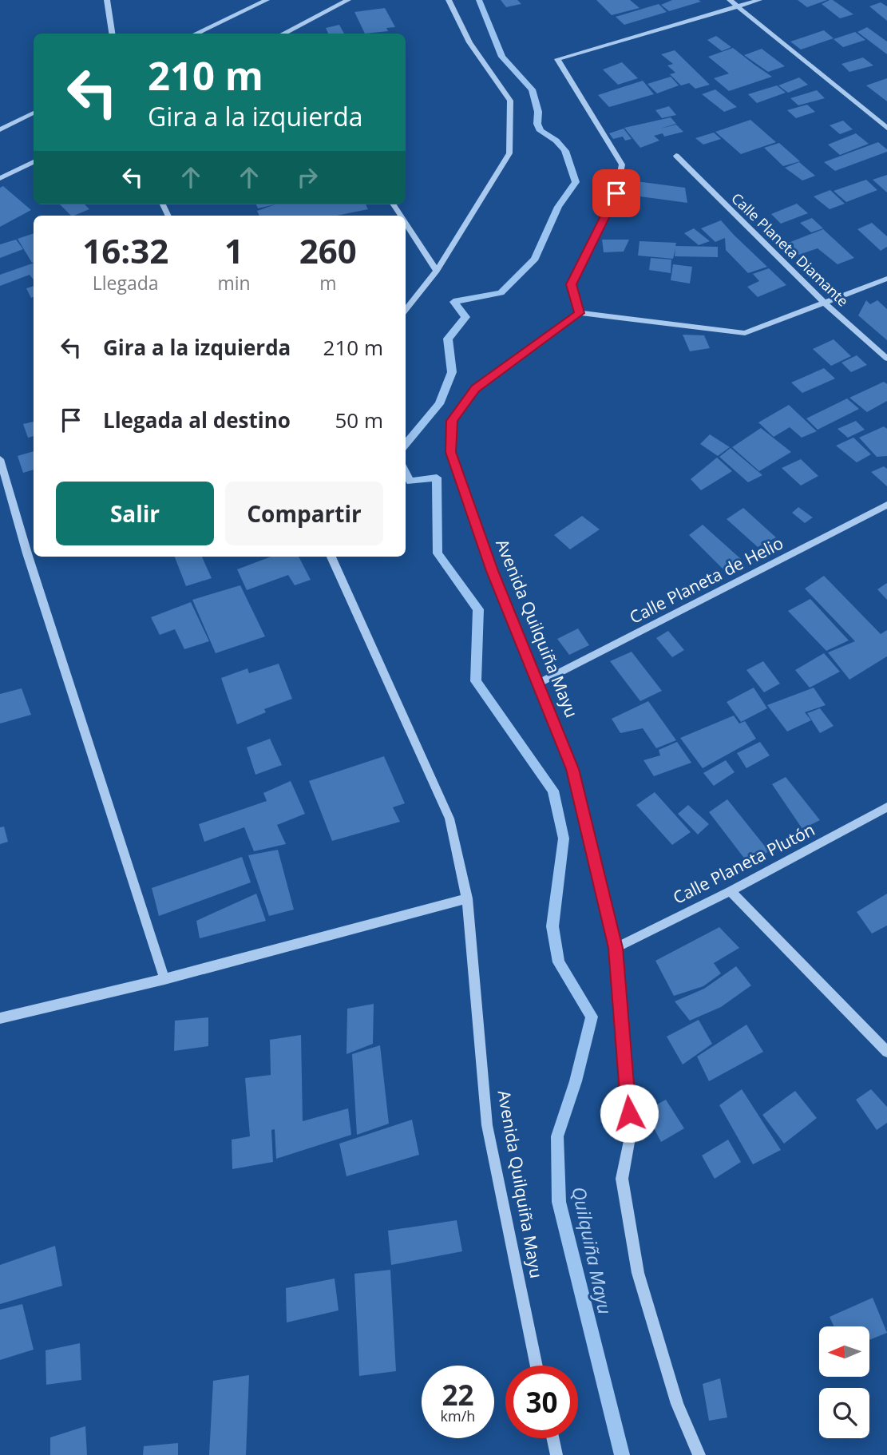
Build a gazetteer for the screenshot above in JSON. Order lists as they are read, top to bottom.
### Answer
{
  "streets": {
    "street": [
      "Calle Planeta Diamante",
      "Calle Planeta de Helio",
      "Avenida Quilquiña Mayu",
      "Calle Planeta Plutón"
    ]
  },
  "crossings": [
    ["Calle Planeta de Helio", "Avenida Quilquiña Mayu"],
    ["Avenida Quilquiña Mayu", "Calle Planeta Plutón"]
  ],
  "water": ["Quilquiña Mayu"],
  "north": "left",
  "page": {
    "turn": ["210 m", "Gira a la izquierda"],
    "eta": [
      "16:32",
      "Llegada",
      "1",
      "min",
      "260",
      "m"
    ],
    "list": [
      {
        "name": "Gira a la izquierda",
        "value": "210 m"
      },
      {
        "name": "Llegada al destino",
        "value": "50 m"
      }
    ],
    "buttons": ["Salir", "Compartir"],
    "speed": "22 km/h",
    "limit": "30"
  }
}
